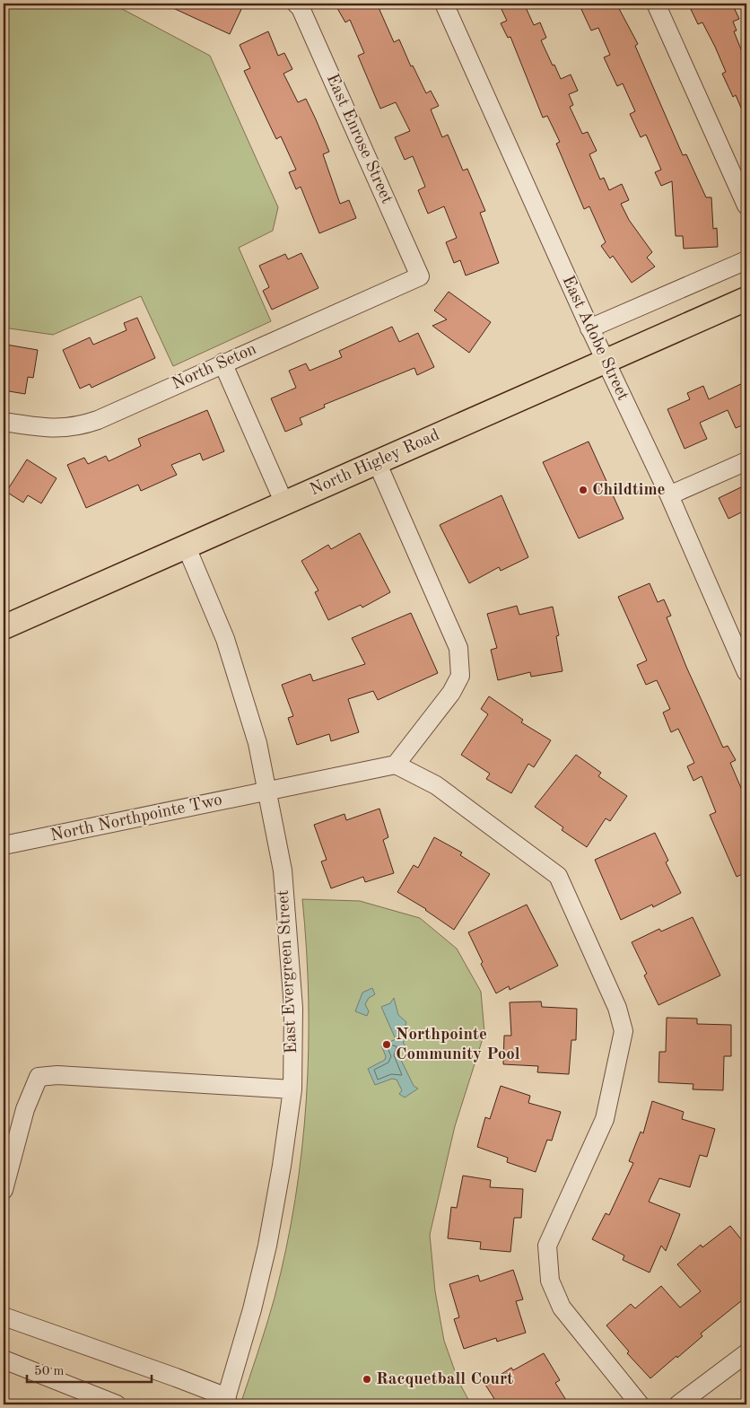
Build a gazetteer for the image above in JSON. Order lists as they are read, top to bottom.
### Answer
{
  "streets": {
    "main road": ["North Higley Road"],
    "street": [
      "East Enrose Street",
      "East Adobe Street",
      "North Seton",
      "North Northpointe Two",
      "East Evergreen Street"
    ]
  },
  "crossings": [
    ["East Enrose Street", "North Seton"],
    ["East Adobe Street", "North Higley Road"],
    ["North Higley Road", "East Evergreen Street"],
    ["North Northpointe Two", "East Evergreen Street"]
  ],
  "places": ["Childtime", "Northpointe Community Pool", "Racquetball Court"],
  "scale_bar": "50 m"
}
